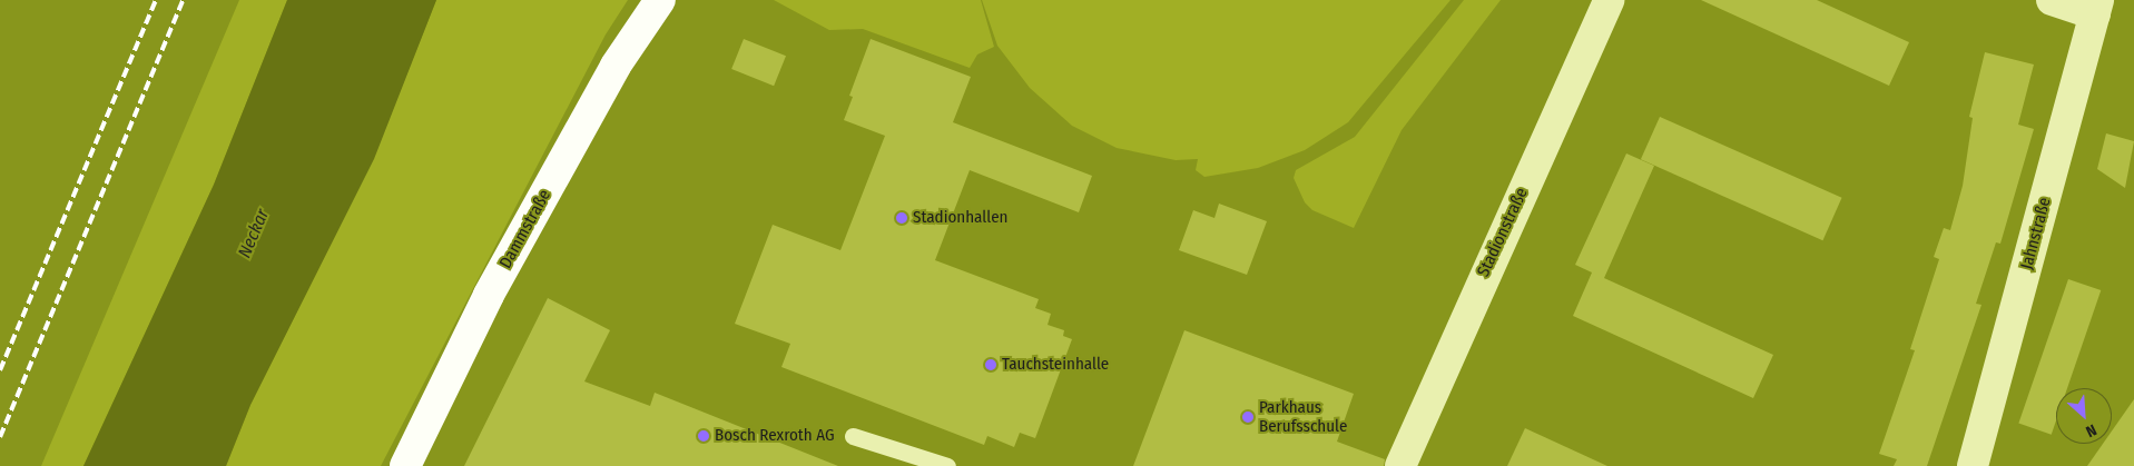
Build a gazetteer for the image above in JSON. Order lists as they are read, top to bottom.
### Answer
{
  "streets": {
    "main road": ["Dammstraße"],
    "street": ["Stadionstraße", "Jahnstraße"]
  },
  "water": ["Neckar"],
  "places": [
    "Stadionhallen",
    "Tauchsteinhalle",
    "Parkhaus Berufsschule",
    "Bosch Rexroth AG"
  ],
  "north": "bottom right"
}
